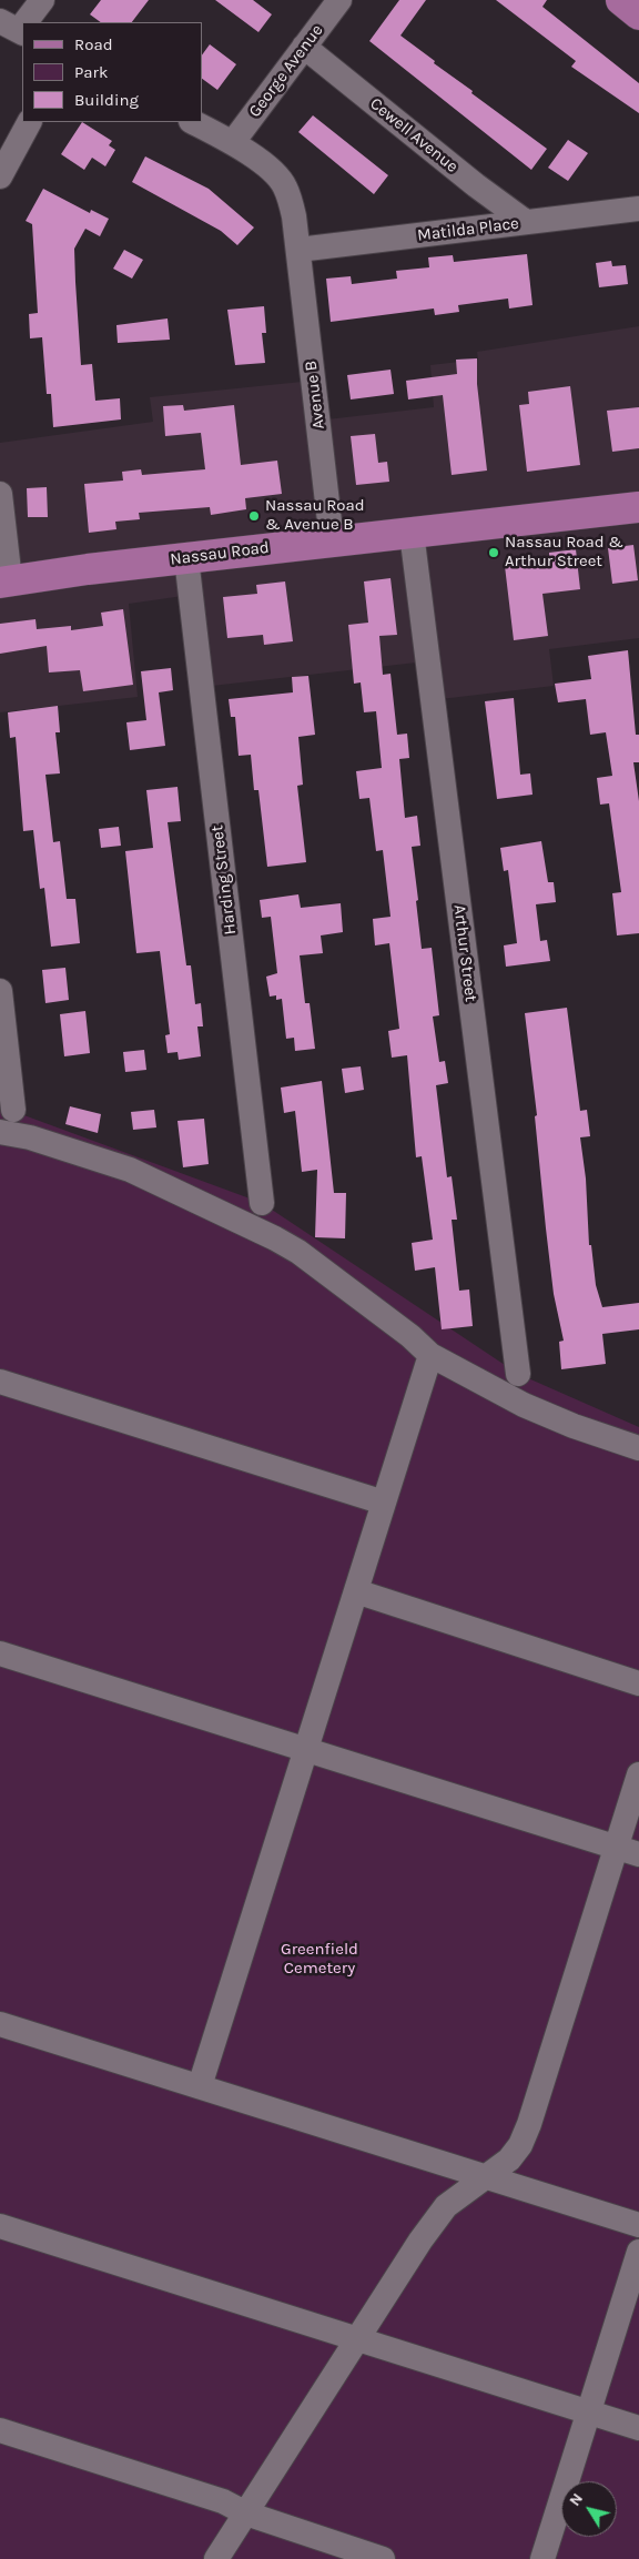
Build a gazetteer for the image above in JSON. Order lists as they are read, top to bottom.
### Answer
{
  "streets": {
    "main road": ["Nassau Road"],
    "street": [
      "George Avenue",
      "Cewell Avenue",
      "Matilda Place",
      "Avenue B",
      "Harding Street",
      "Arthur Street"
    ]
  },
  "crossings": [
    ["George Avenue", "Cewell Avenue"],
    ["George Avenue", "Avenue B"],
    ["Cewell Avenue", "Matilda Place"],
    ["Matilda Place", "Avenue B"],
    ["Avenue B", "Nassau Road"],
    ["Nassau Road", "Harding Street"],
    ["Nassau Road", "Arthur Street"]
  ],
  "parks": ["Greenfield Cemetery"],
  "places": ["Nassau Road & Avenue B", "Nassau Road & Arthur Street"],
  "legend": ["Road", "Park", "Building"],
  "north": "top left"
}
